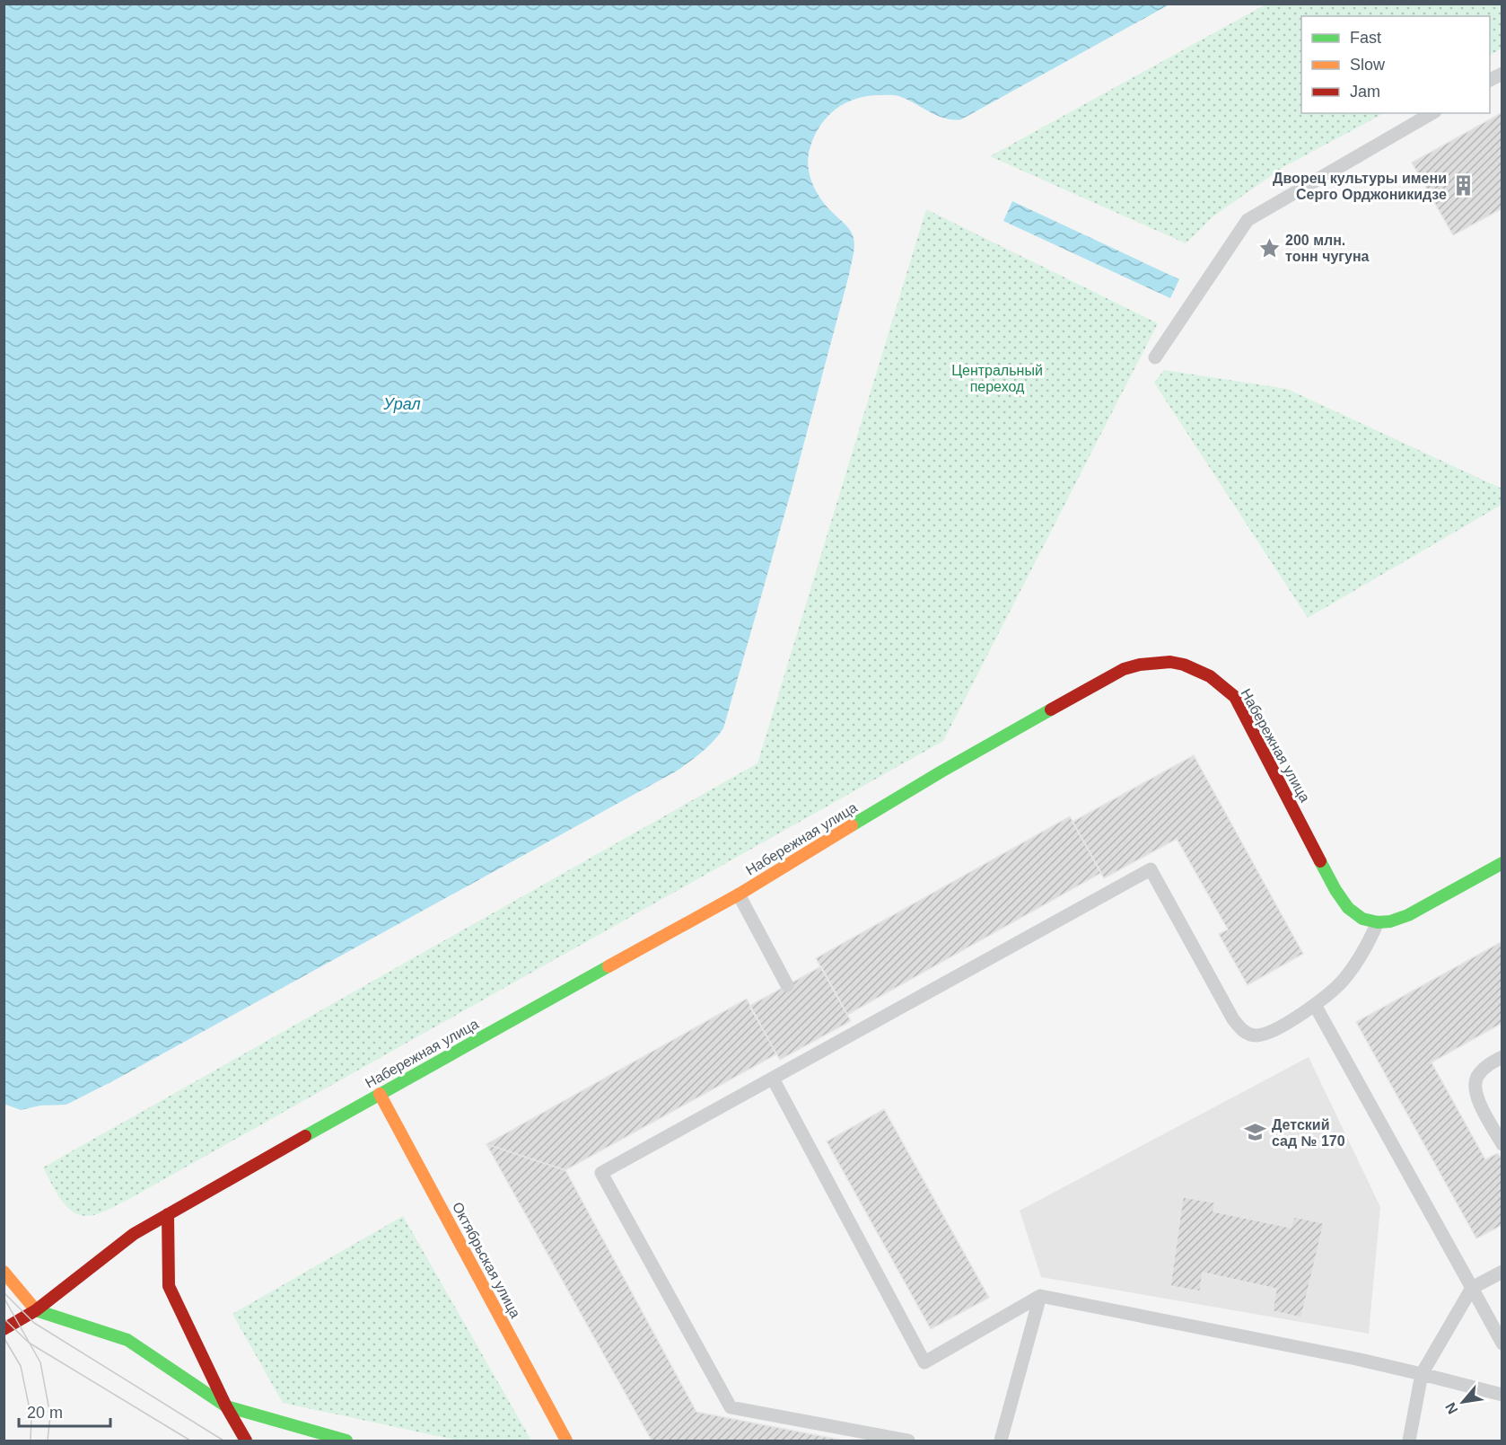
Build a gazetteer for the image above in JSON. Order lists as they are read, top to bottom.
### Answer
{
  "streets": {
    "street": ["Набережная улица", "Октябрьская улица"]
  },
  "crossings": [
    ["Набережная улица", "Октябрьская улица"]
  ],
  "water": ["Урал"],
  "parks": ["Центральный переход"],
  "places": {
    "building": ["Дворец культуры имени Серго Орджоникидзе"],
    "place": ["200 млн. тонн чугуна"],
    "school or university": ["Детский сад № 170"]
  },
  "legend": ["Fast", "Slow", "Jam"],
  "scale_bar": "20 m",
  "north": "bottom left"
}
